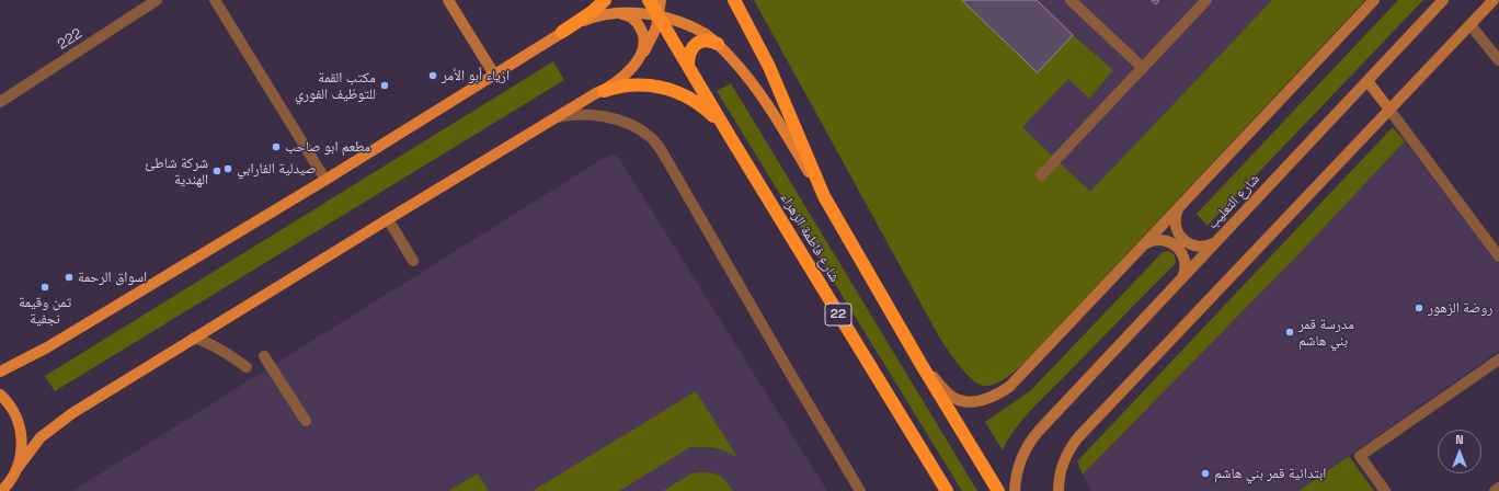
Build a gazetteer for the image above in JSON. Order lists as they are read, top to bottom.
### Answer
{
  "streets": {
    "highway": ["شارع فاطمة الزهراء", "22"],
    "main road": ["شارع التعليب"],
    "street": ["222"]
  },
  "places": [
    "ازياء أبو الأمر",
    "مكتب القمة للتوظيف الفوري",
    "مطعم ابو صاحب",
    "صيدلية الفارابي",
    "شركة شاطئ الهندية",
    "اسواق الرحمة",
    "تمن وقيمة نجفية",
    "روضة الزهور",
    "مدرسة قمر بني هاشم",
    "ابتدائية قمر بني هاشم"
  ],
  "north": "top"
}
